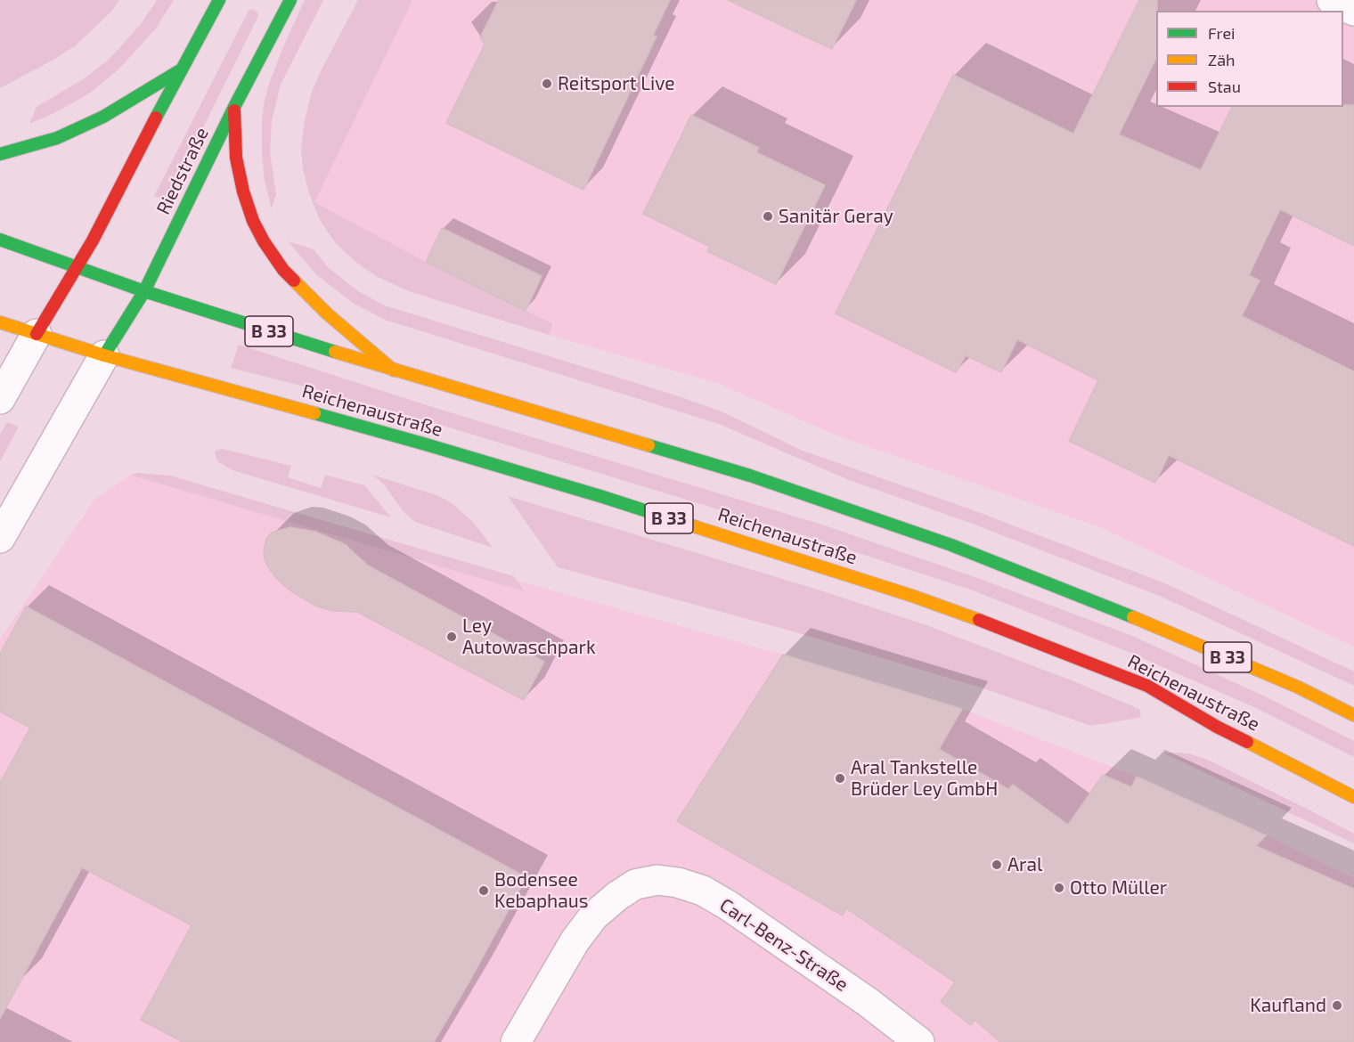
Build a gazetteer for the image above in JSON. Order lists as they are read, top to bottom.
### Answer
{
  "streets": {
    "main road": ["Riedstraße", "B 33", "Reichenaustraße"],
    "street": ["Carl-Benz-Straße"]
  },
  "crossings": [
    ["Riedstraße", "B 33"],
    ["Riedstraße", "Reichenaustraße"]
  ],
  "places": [
    "Reitsport Live",
    "Sanitär Geray",
    "Ley Autowaschpark",
    "Aral Tankstelle Brüder Ley GmbH",
    "Aral",
    "Otto Müller",
    "Bodensee Kebaphaus",
    "Kaufland"
  ],
  "legend": ["Frei", "Zäh", "Stau"]
}
